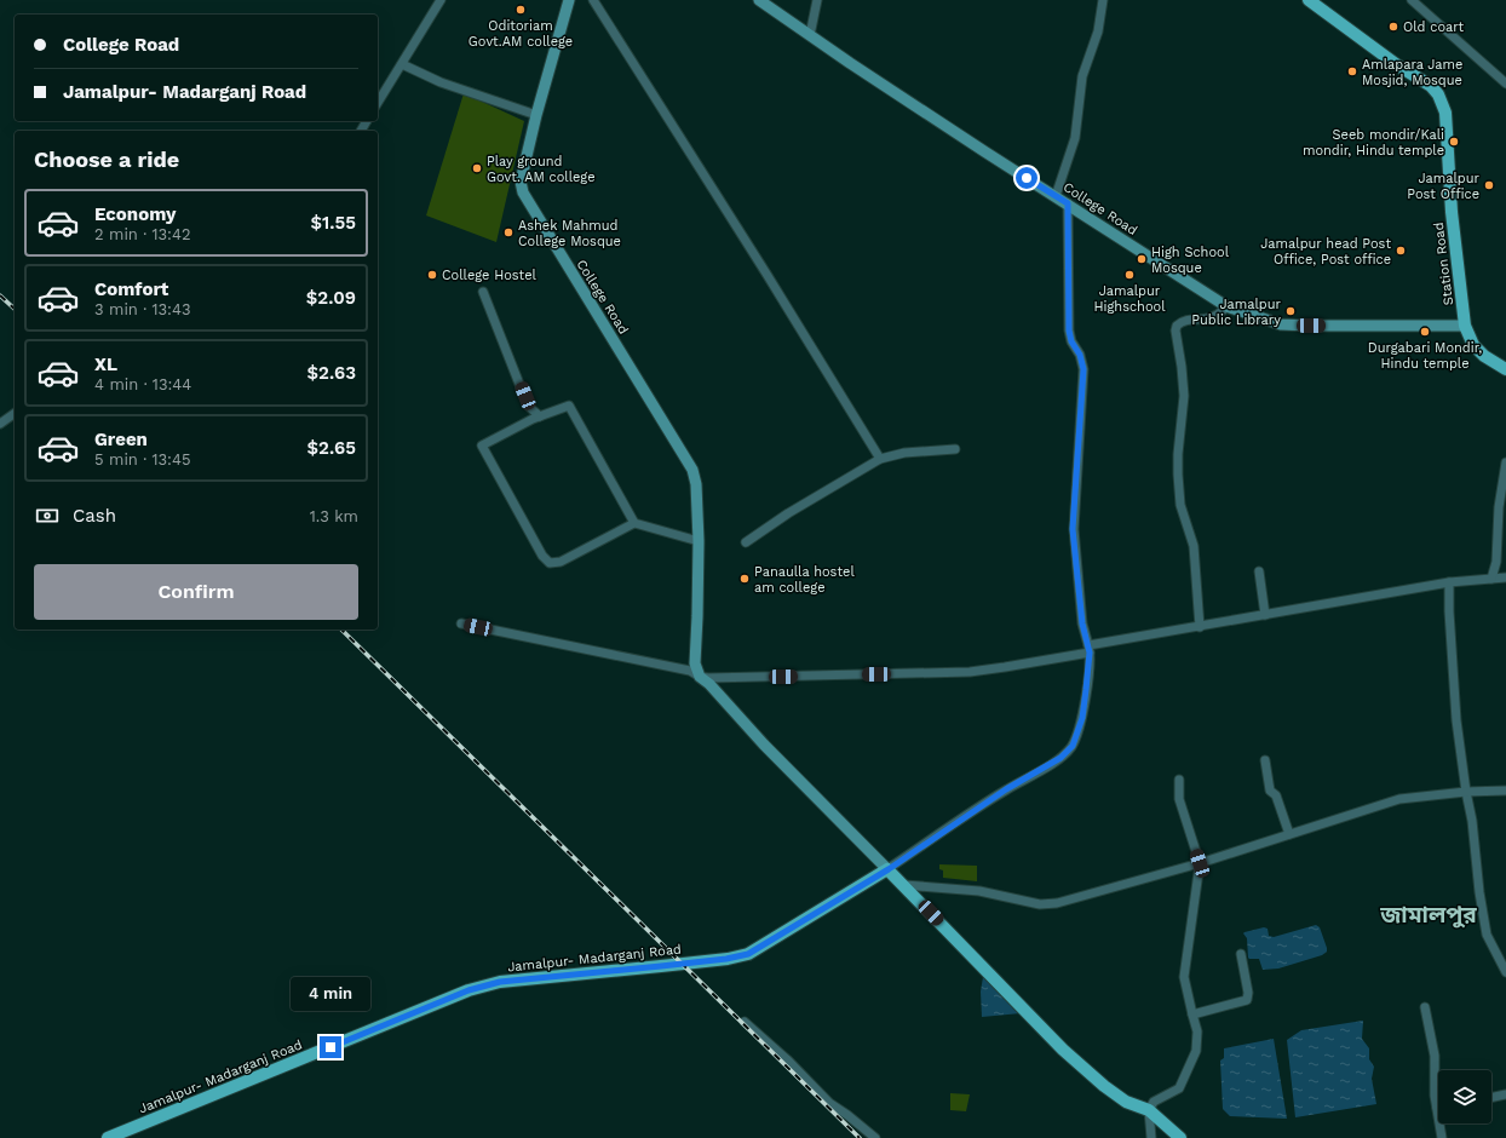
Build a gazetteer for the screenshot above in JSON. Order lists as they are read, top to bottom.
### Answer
{
  "streets": {
    "main road": ["College Road", "Station Road", "Jamalpur- Madarganj Road"]
  },
  "crossings": [
    ["College Road", "Station Road"]
  ],
  "districts": ["জামালপুর"],
  "places": [
    "Oditoriam Govt.AM college",
    "Old coart",
    "Amlapara Jame Mosjid, Mosque",
    "Seeb mondir/Kali mondir, Hindu temple",
    "Play ground Govt. AM college",
    "Jamalpur Post Office",
    "Ashek Mahmud College Mosque",
    "Jamalpur head Post Office, Post office",
    "High School Mosque",
    "College Hostel",
    "Jamalpur Highschool",
    "Jamalpur Public Library",
    "Durgabari Mondir, Hindu temple",
    "Panaulla hostel am college"
  ],
  "page": {
    "banner": ["College Road", "Jamalpur- Madarganj Road"],
    "heading": "Choose a ride",
    "list": [
      {
        "name": "Economy",
        "note": "2 min · 13:42",
        "value": "$1.55"
      },
      {
        "name": "Comfort",
        "note": "3 min · 13:43",
        "value": "$2.09"
      },
      {
        "name": "XL",
        "note": "4 min · 13:44",
        "value": "$2.63"
      },
      {
        "name": "Green",
        "note": "5 min · 13:45",
        "value": "$2.65"
      }
    ],
    "pay": ["Cash", "1.3 km"],
    "buttons": "Confirm",
    "bubble": "4 min"
  }
}
